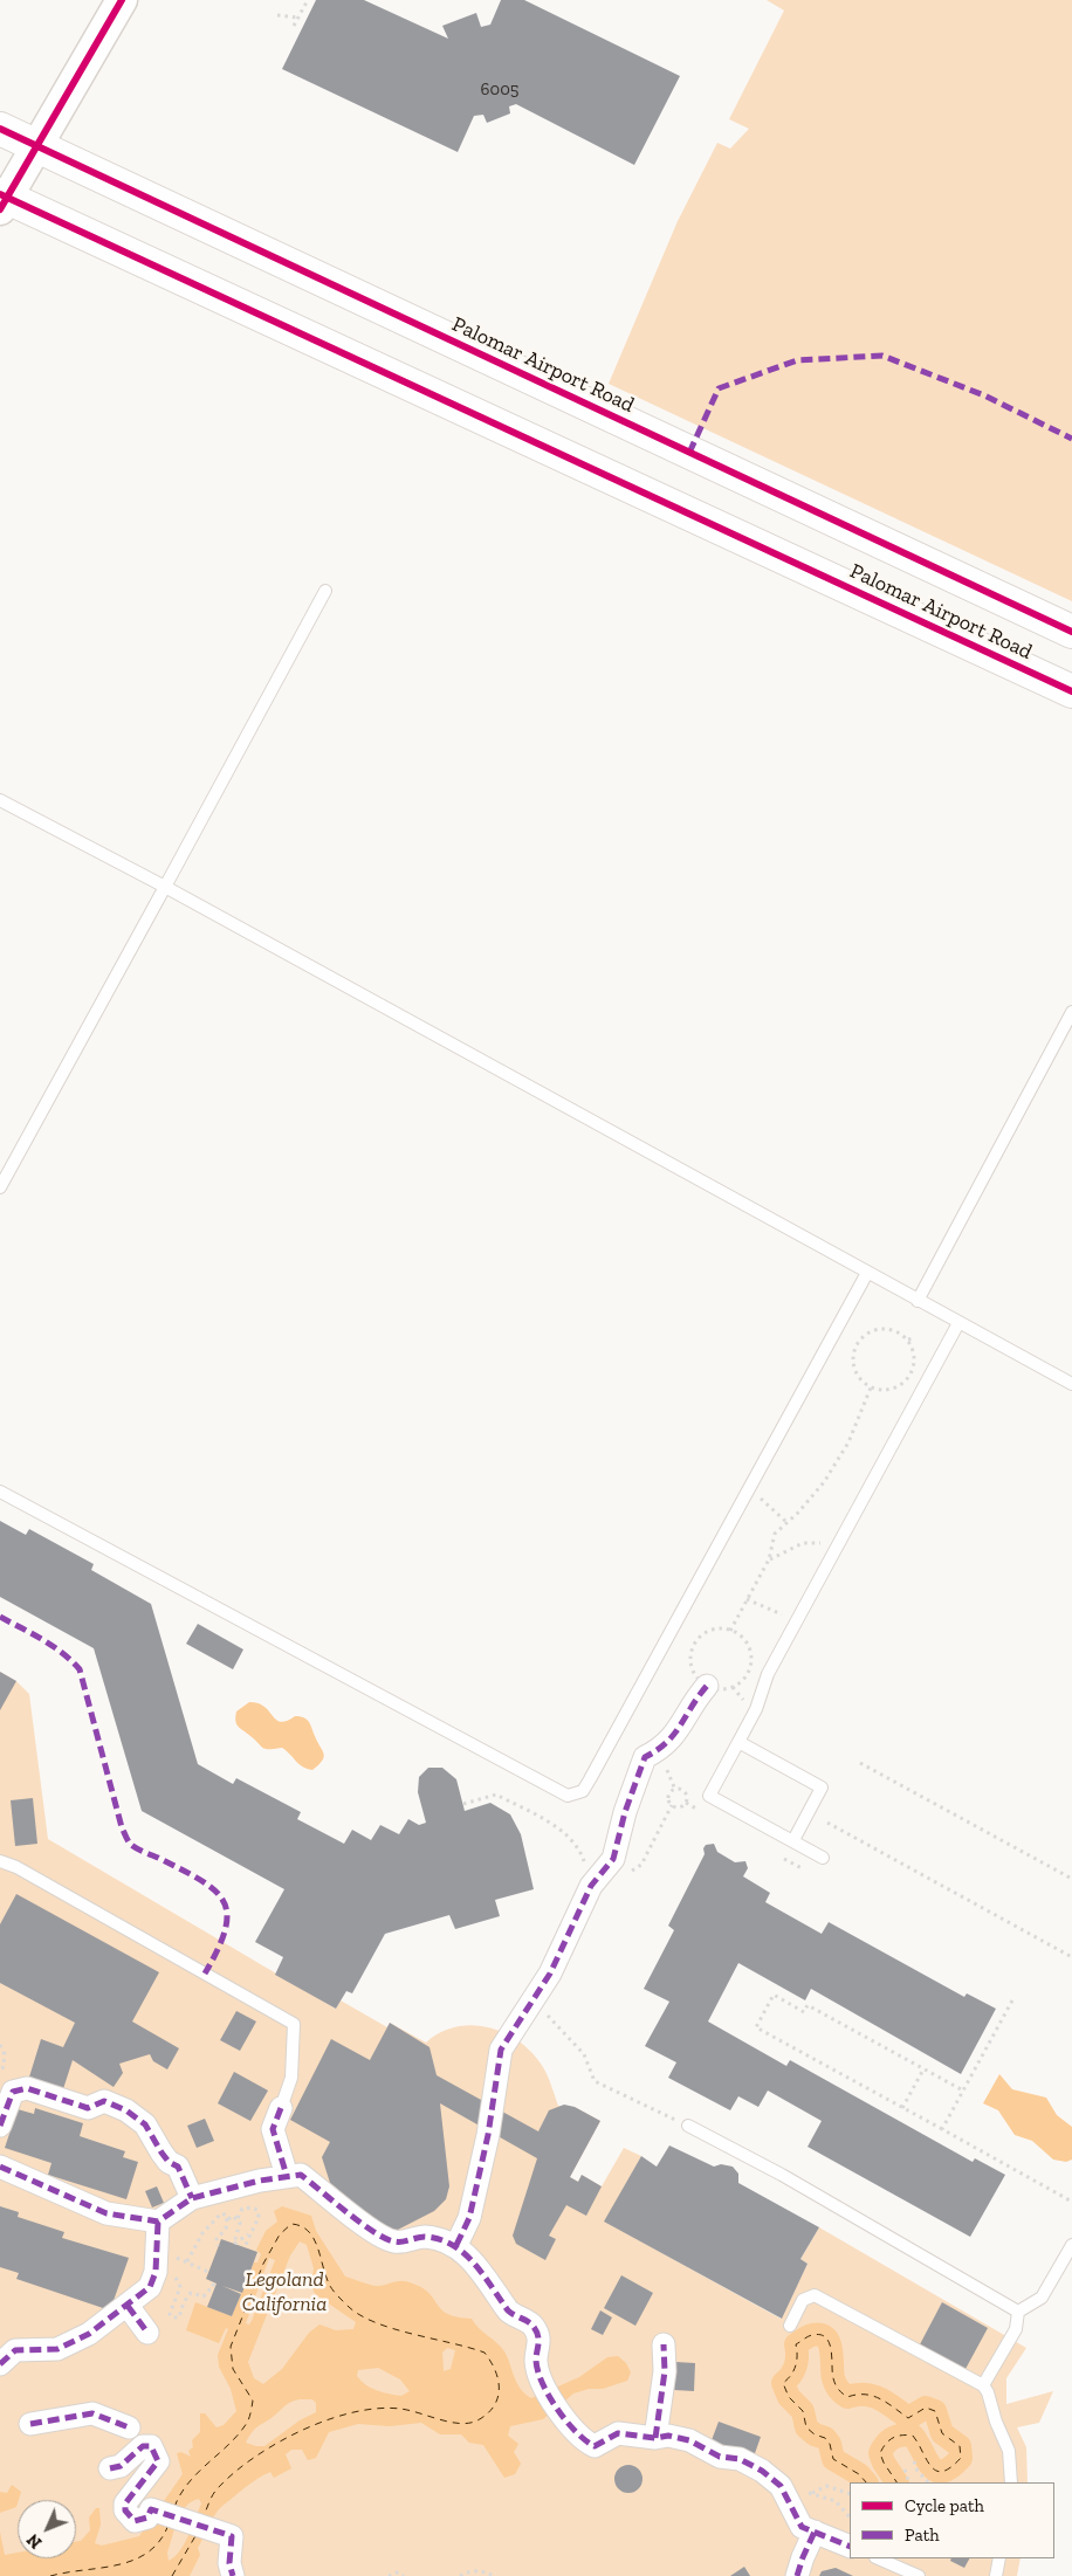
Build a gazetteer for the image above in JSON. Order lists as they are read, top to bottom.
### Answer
{
  "streets": {
    "main road": ["Palomar Airport Road"]
  },
  "parks": ["Legoland California"],
  "house_numbers": ["6005"],
  "legend": ["Cycle path", "Path"],
  "north": "bottom left"
}
